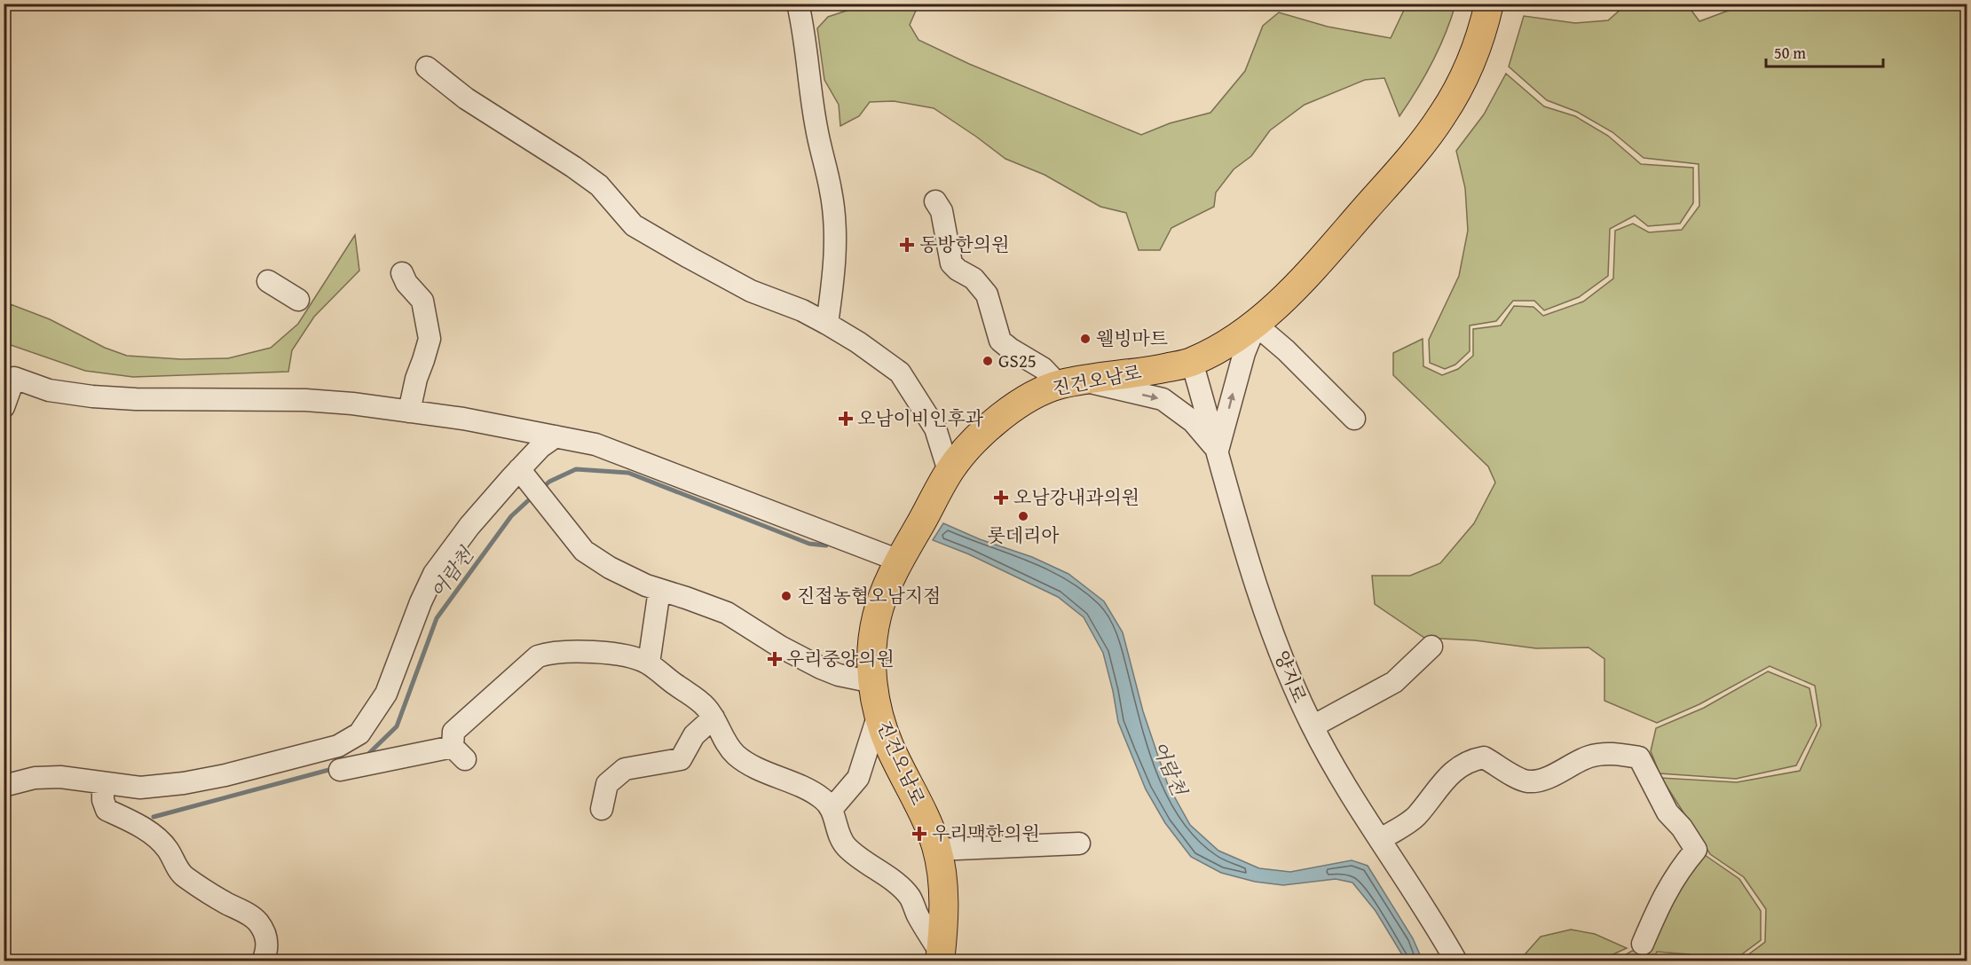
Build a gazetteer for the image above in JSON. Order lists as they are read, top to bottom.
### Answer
{
  "streets": {
    "main road": ["진건오남로"],
    "street": ["양지로"]
  },
  "crossings": [
    ["진건오남로", "양지로"]
  ],
  "water": ["어람천"],
  "places": {
    "health": [
      "동방한의원",
      "오남이비인후과",
      "오남강내과의원",
      "우리중앙의원",
      "우리맥한의원"
    ],
    "other": [
      "웰빙마트",
      "GS25",
      "롯데리아",
      "진접농협오남지점"
    ]
  },
  "scale_bar": "50 m"
}
